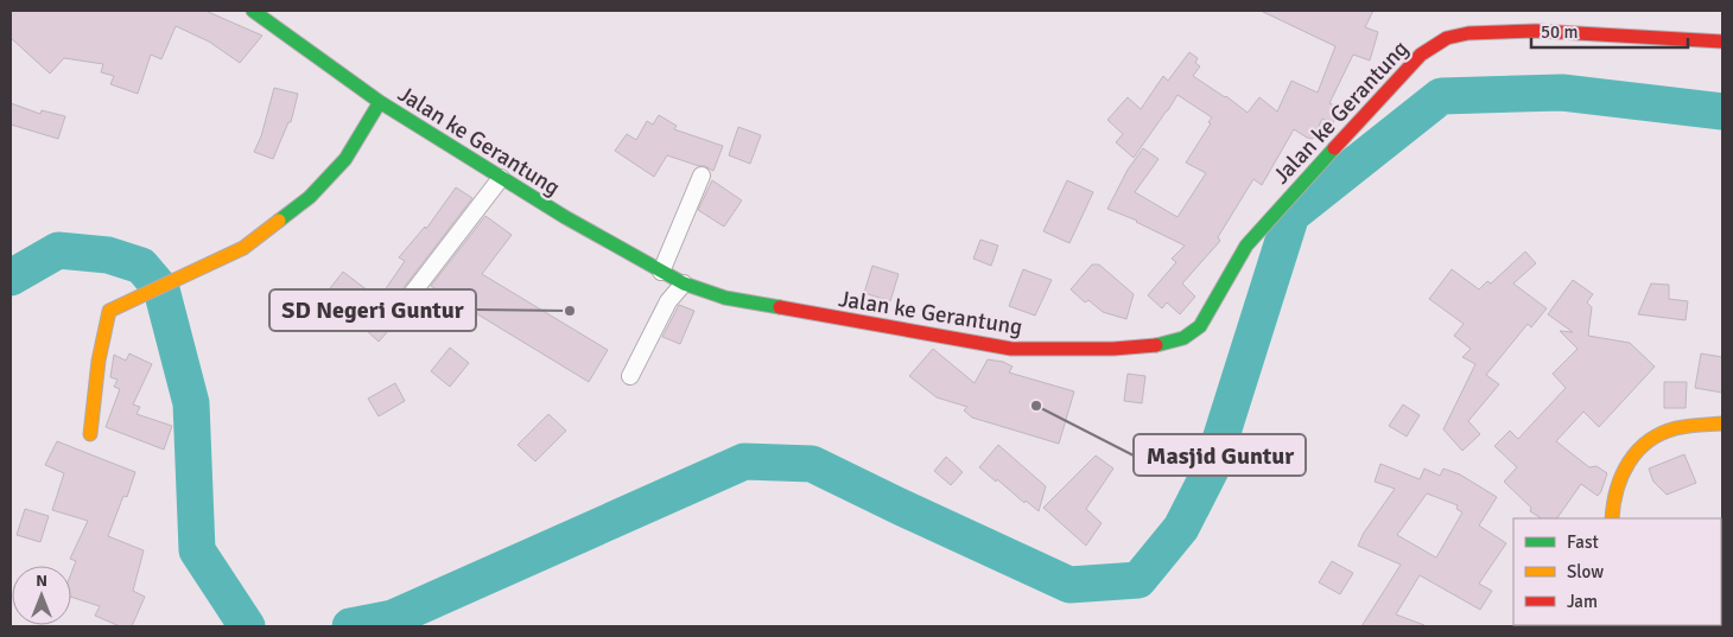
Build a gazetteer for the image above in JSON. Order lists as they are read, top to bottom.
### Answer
{
  "streets": {
    "street": ["Jalan ke Gerantung"]
  },
  "places": ["SD Negeri Guntur", "Masjid Guntur"],
  "legend": ["Fast", "Slow", "Jam"],
  "scale_bar": "50 m",
  "north": "top"
}
